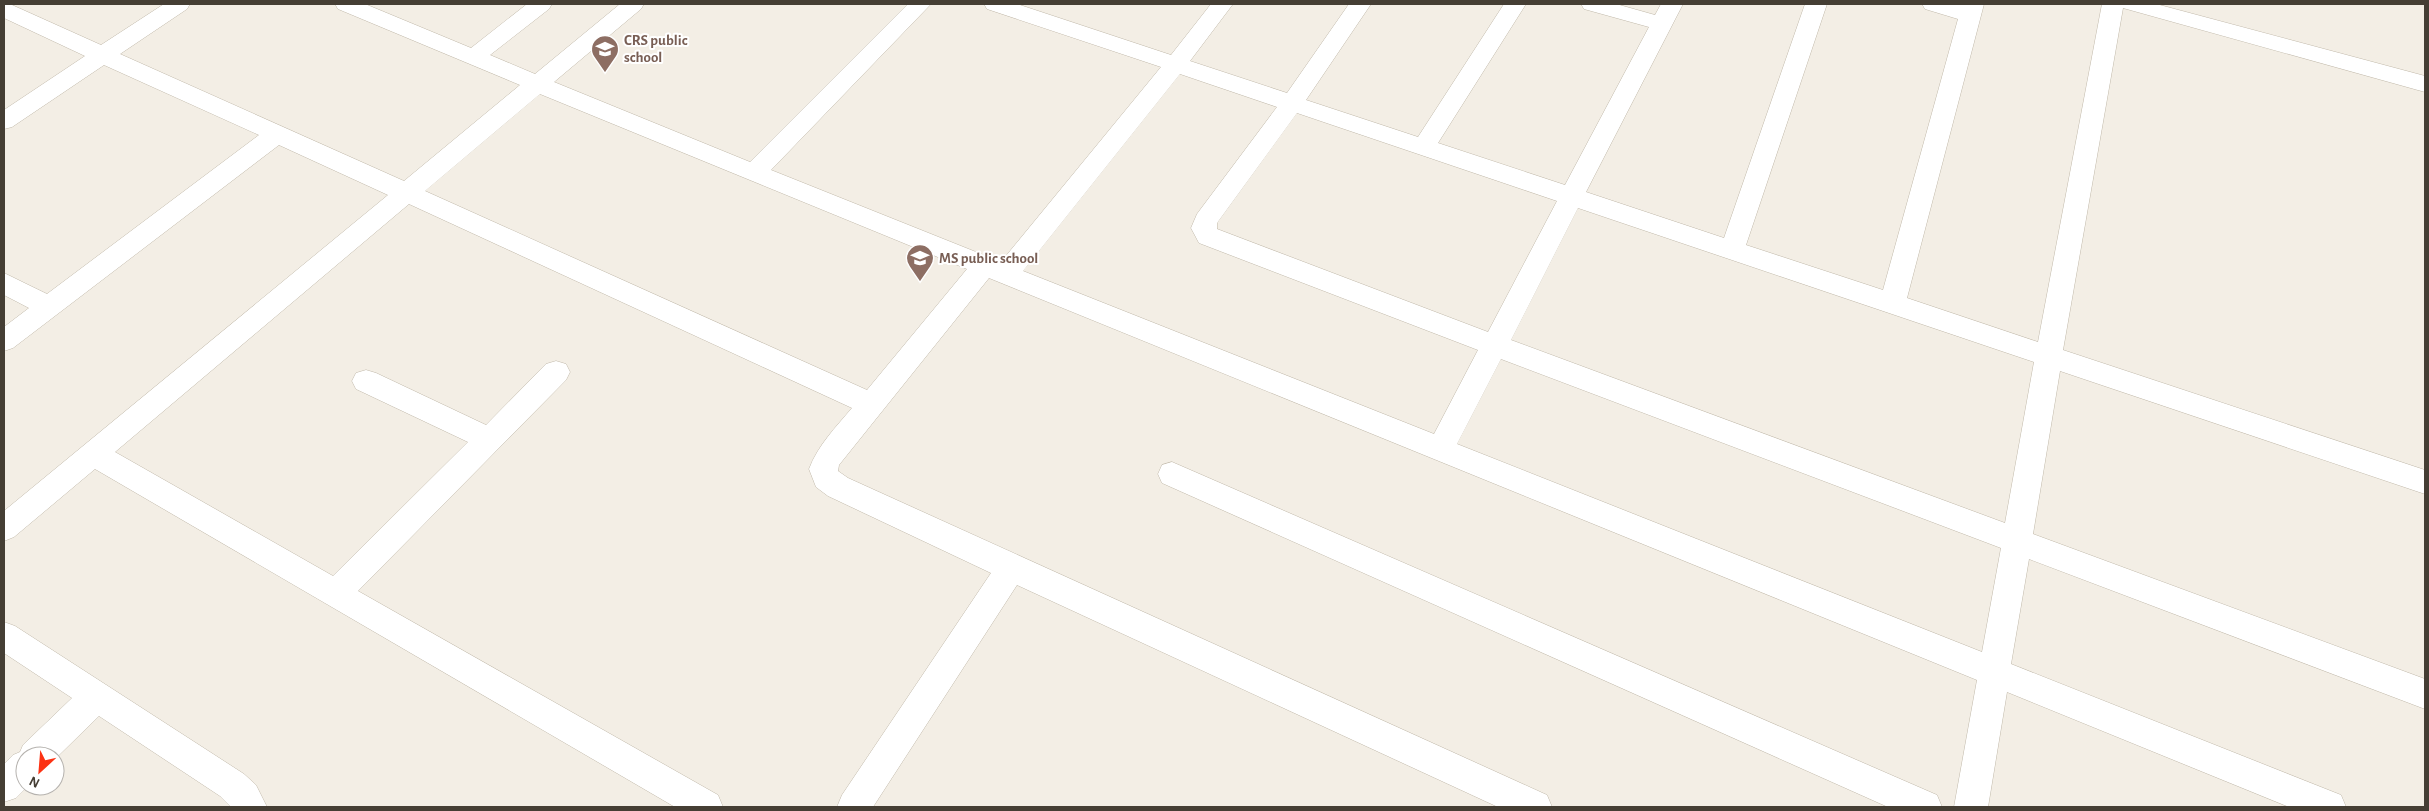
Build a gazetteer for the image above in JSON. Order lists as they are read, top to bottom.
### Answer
{
  "places": {
    "school or university": ["CRS public school", "MS public school"]
  },
  "north": "bottom left"
}
